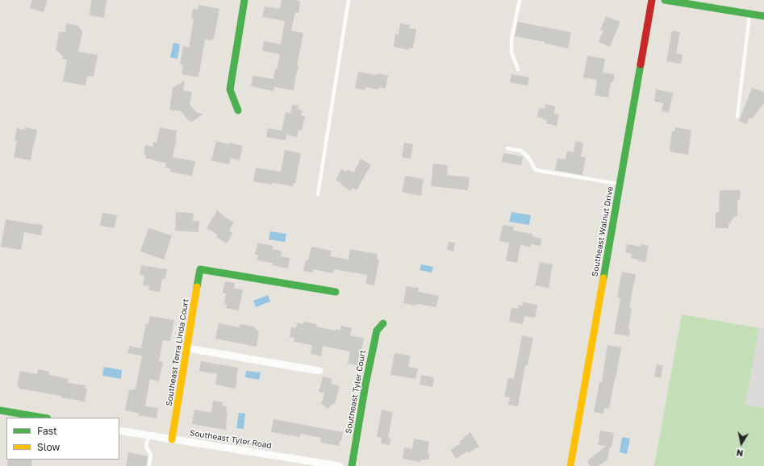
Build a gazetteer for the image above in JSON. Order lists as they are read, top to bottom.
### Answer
{
  "streets": {
    "street": [
      "Southeast Walnut Drive",
      "Southeast Terra Linda Court",
      "Southeast Tyler Court",
      "Southeast Tyler Road"
    ]
  },
  "crossings": [
    ["Southeast Terra Linda Court", "Southeast Tyler Road"]
  ],
  "legend": ["Fast", "Slow"],
  "north": "bottom"
}
